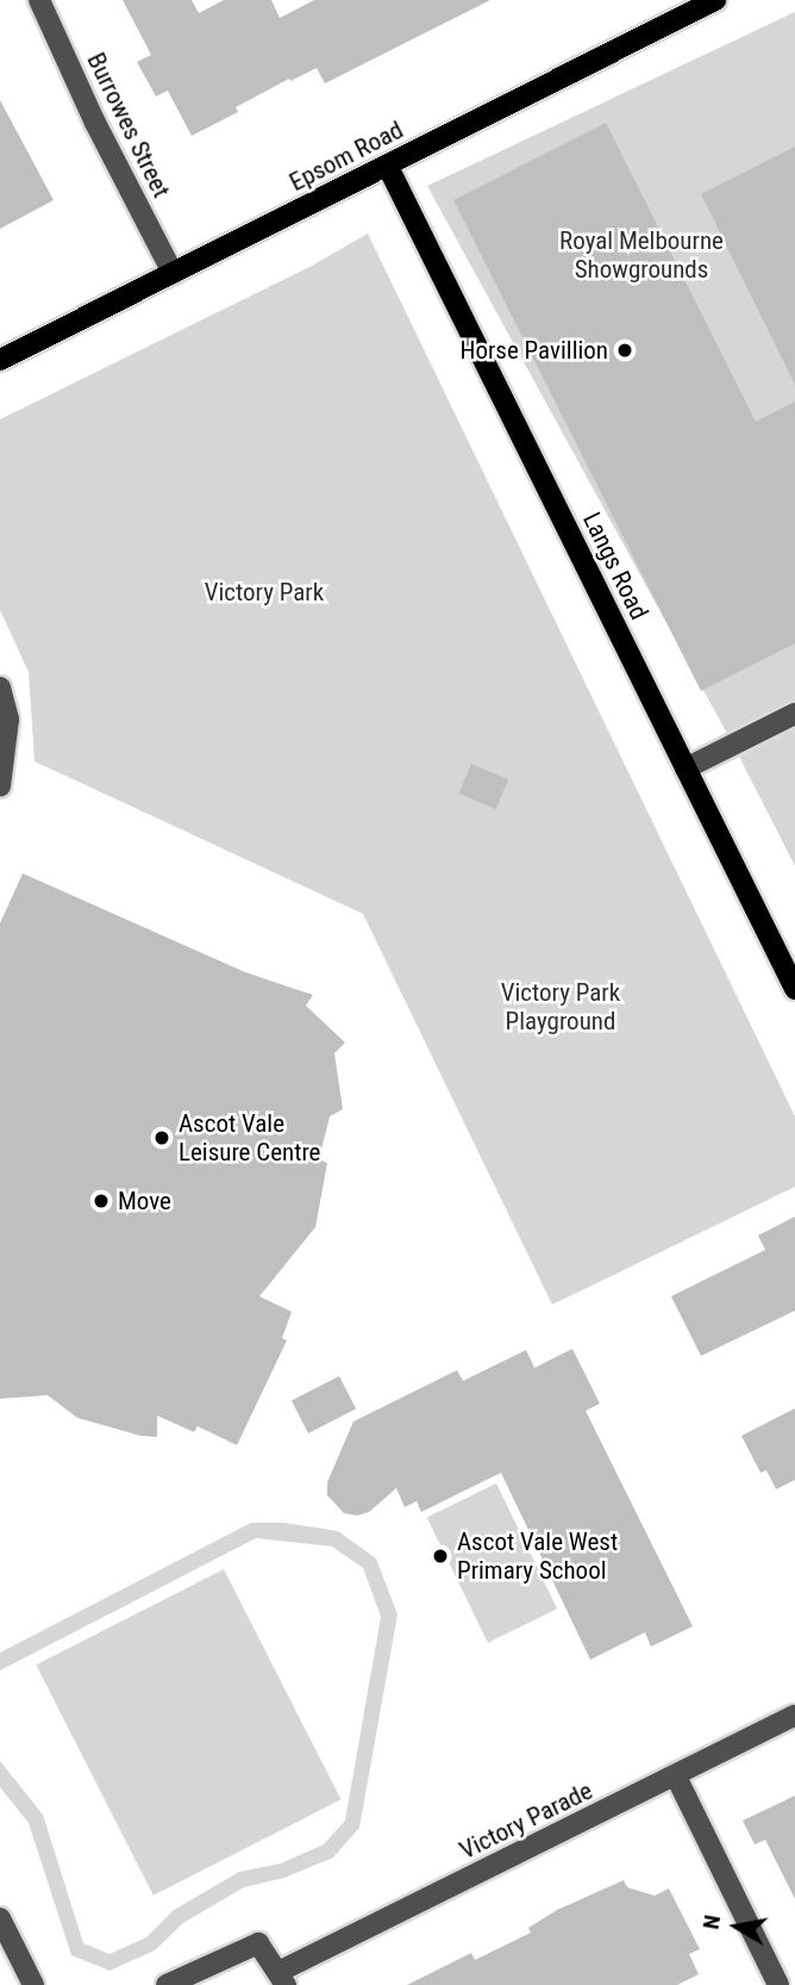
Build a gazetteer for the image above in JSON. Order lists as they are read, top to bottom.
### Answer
{
  "streets": {
    "main road": ["Epsom Road", "Langs Road"],
    "street": ["Burrowes Street", "Victory Parade"]
  },
  "crossings": [
    ["Burrowes Street", "Epsom Road"],
    ["Epsom Road", "Langs Road"]
  ],
  "parks": ["Royal Melbourne Showgrounds", "Victory Park", "Victory Park Playground"],
  "places": [
    "Horse Pavillion",
    "Ascot Vale Leisure Centre",
    "Move",
    "Ascot Vale West Primary School"
  ],
  "north": "left"
}
